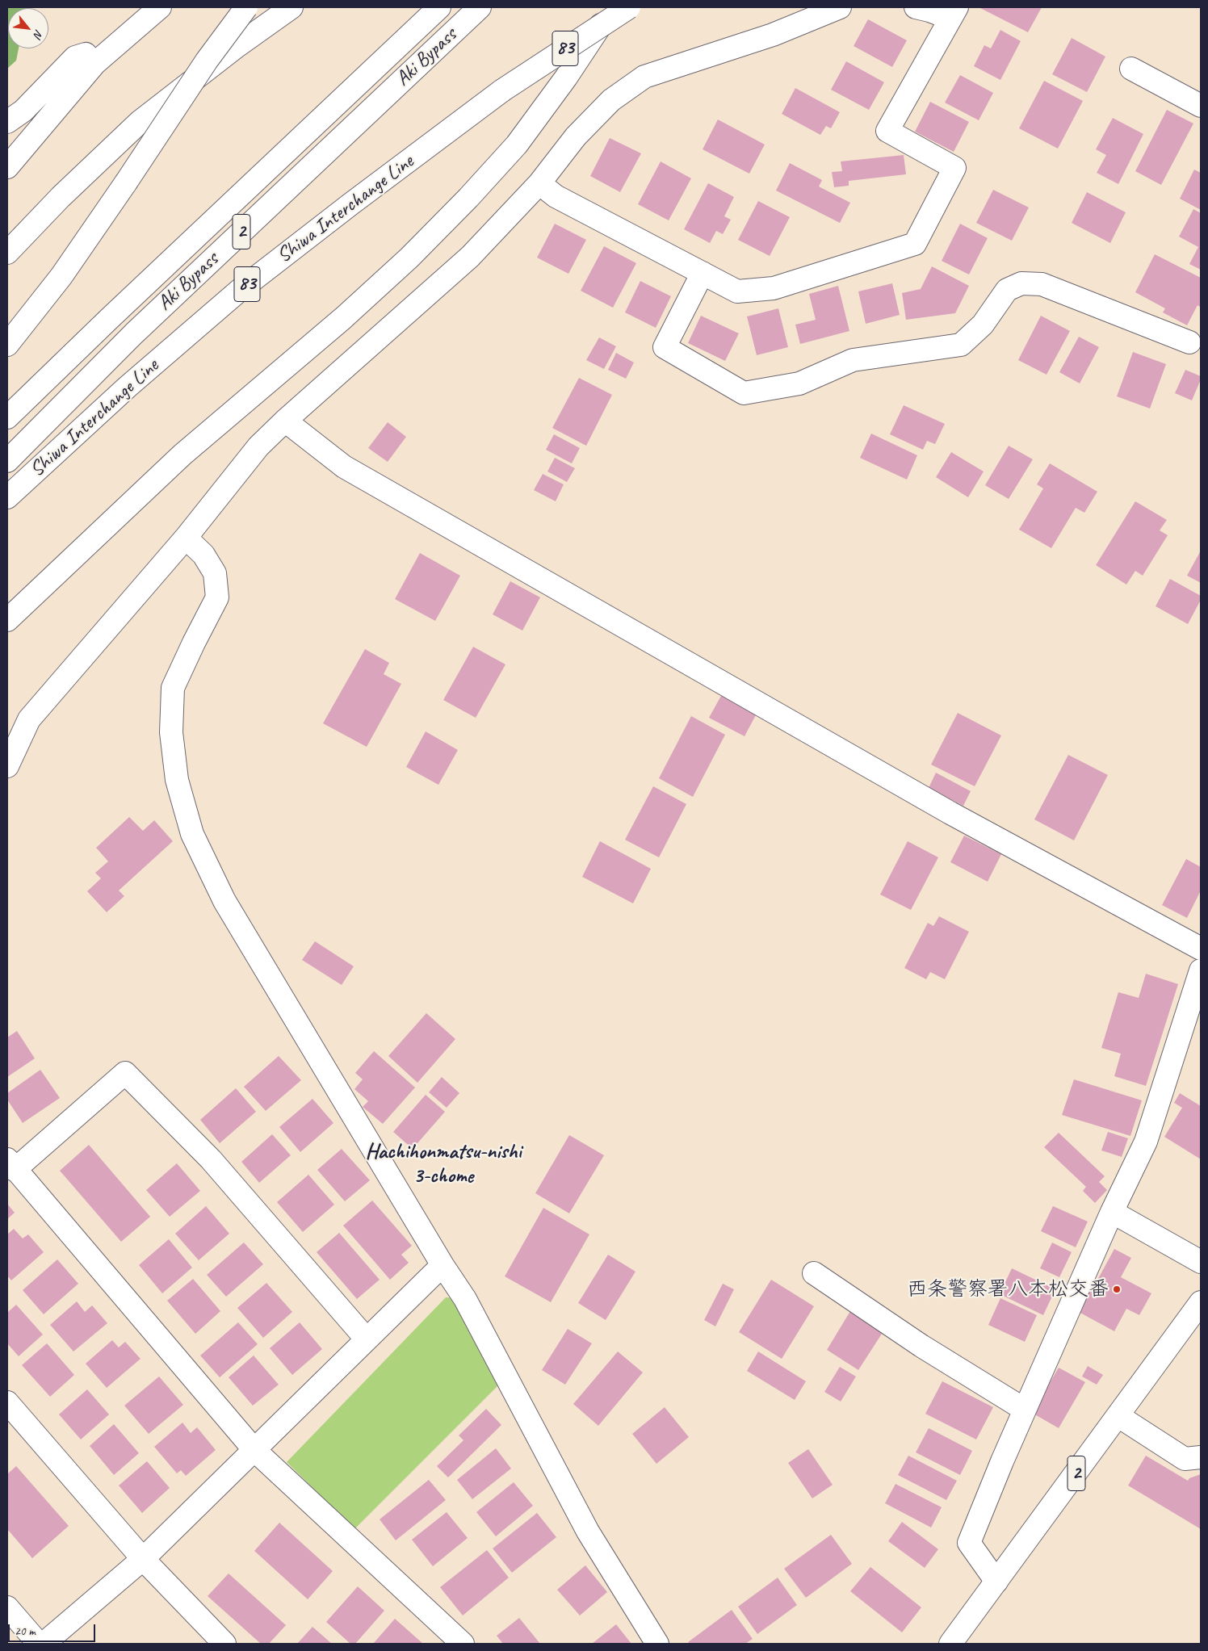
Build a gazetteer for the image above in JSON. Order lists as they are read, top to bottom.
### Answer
{
  "streets": {
    "main road": [
      "83",
      "Aki Bypass",
      "Shiwa Interchange Line",
      "2"
    ]
  },
  "districts": ["Hachihonmatsu-nishi 3-chome"],
  "places": ["西条警察署八本松交番"],
  "scale_bar": "20 m",
  "north": "bottom right"
}
